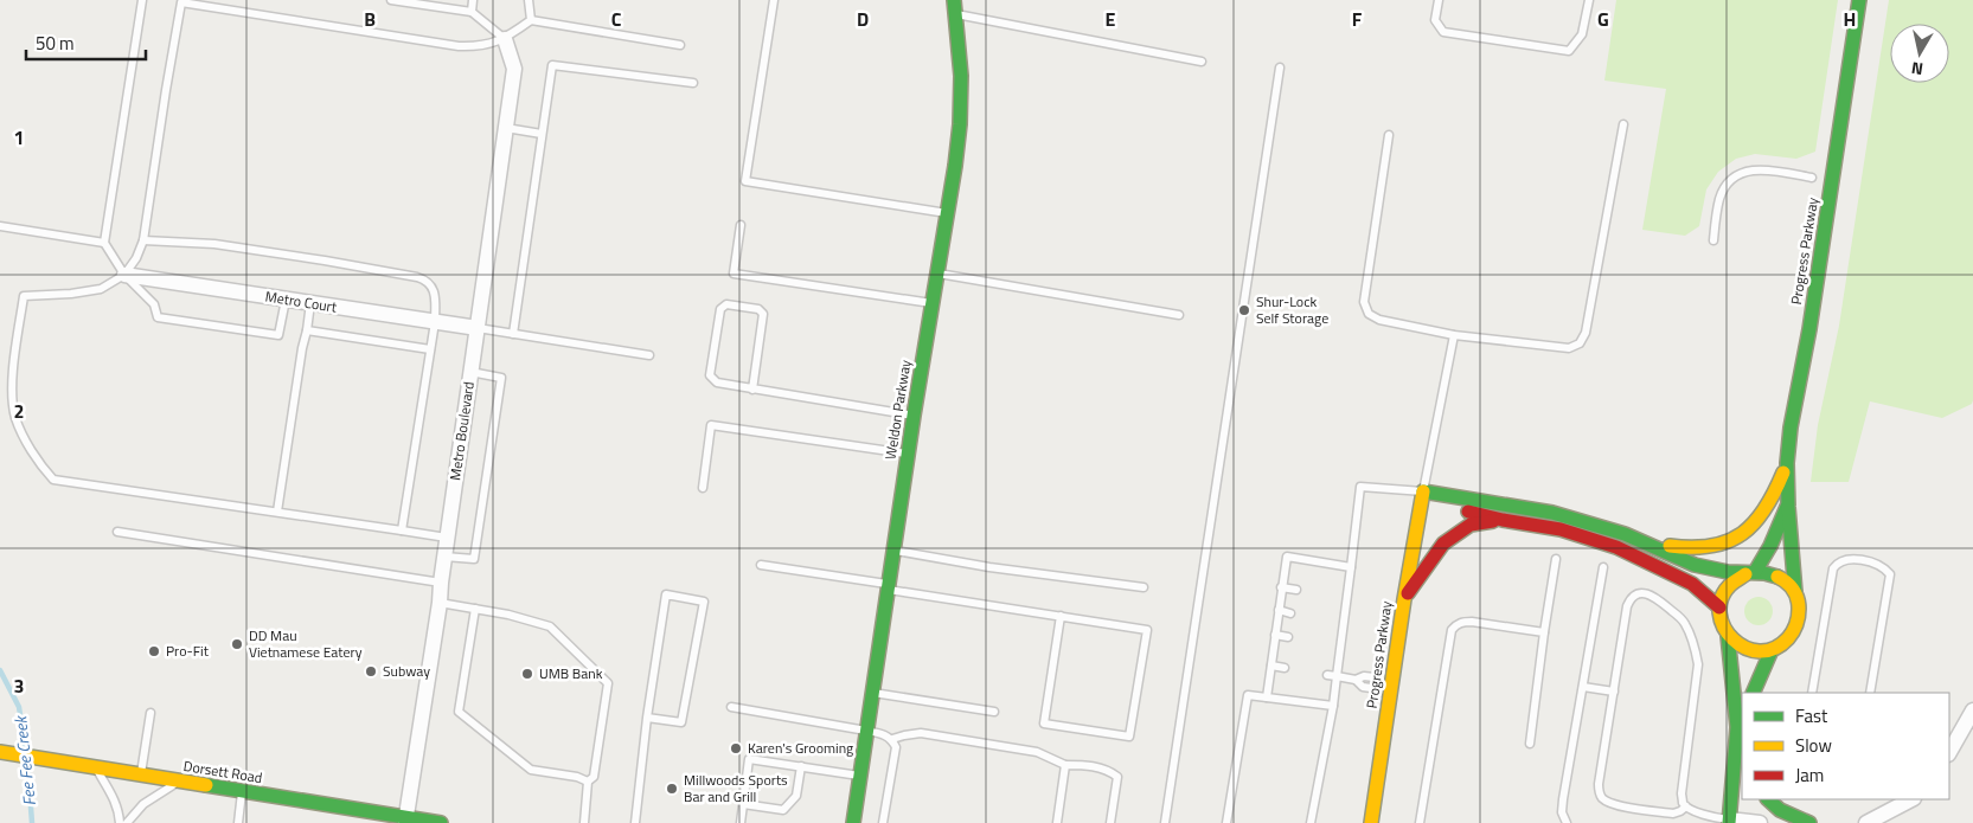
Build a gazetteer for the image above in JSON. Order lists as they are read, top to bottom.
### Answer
{
  "streets": {
    "street": [
      "Progress Parkway",
      "Metro Court",
      "Weldon Parkway",
      "Metro Boulevard",
      "Dorsett Road"
    ]
  },
  "crossings": [
    ["Metro Court", "Metro Boulevard"],
    ["Metro Boulevard", "Dorsett Road"]
  ],
  "water": ["Fee Fee Creek"],
  "places": [
    "Shur-Lock Self Storage",
    "DD Mau Vietnamese Eatery",
    "Pro-Fit",
    "Subway",
    "UMB Bank",
    "Karen's Grooming",
    "Millwoods Sports Bar and Grill"
  ],
  "legend": ["Fast", "Slow", "Jam"],
  "scale_bar": "50 m",
  "north": "bottom",
  "grid": {
    "columns": [
      "B",
      "C",
      "D",
      "E",
      "F",
      "G",
      "H"
    ],
    "rows": ["1", "2", "3"]
  }
}
